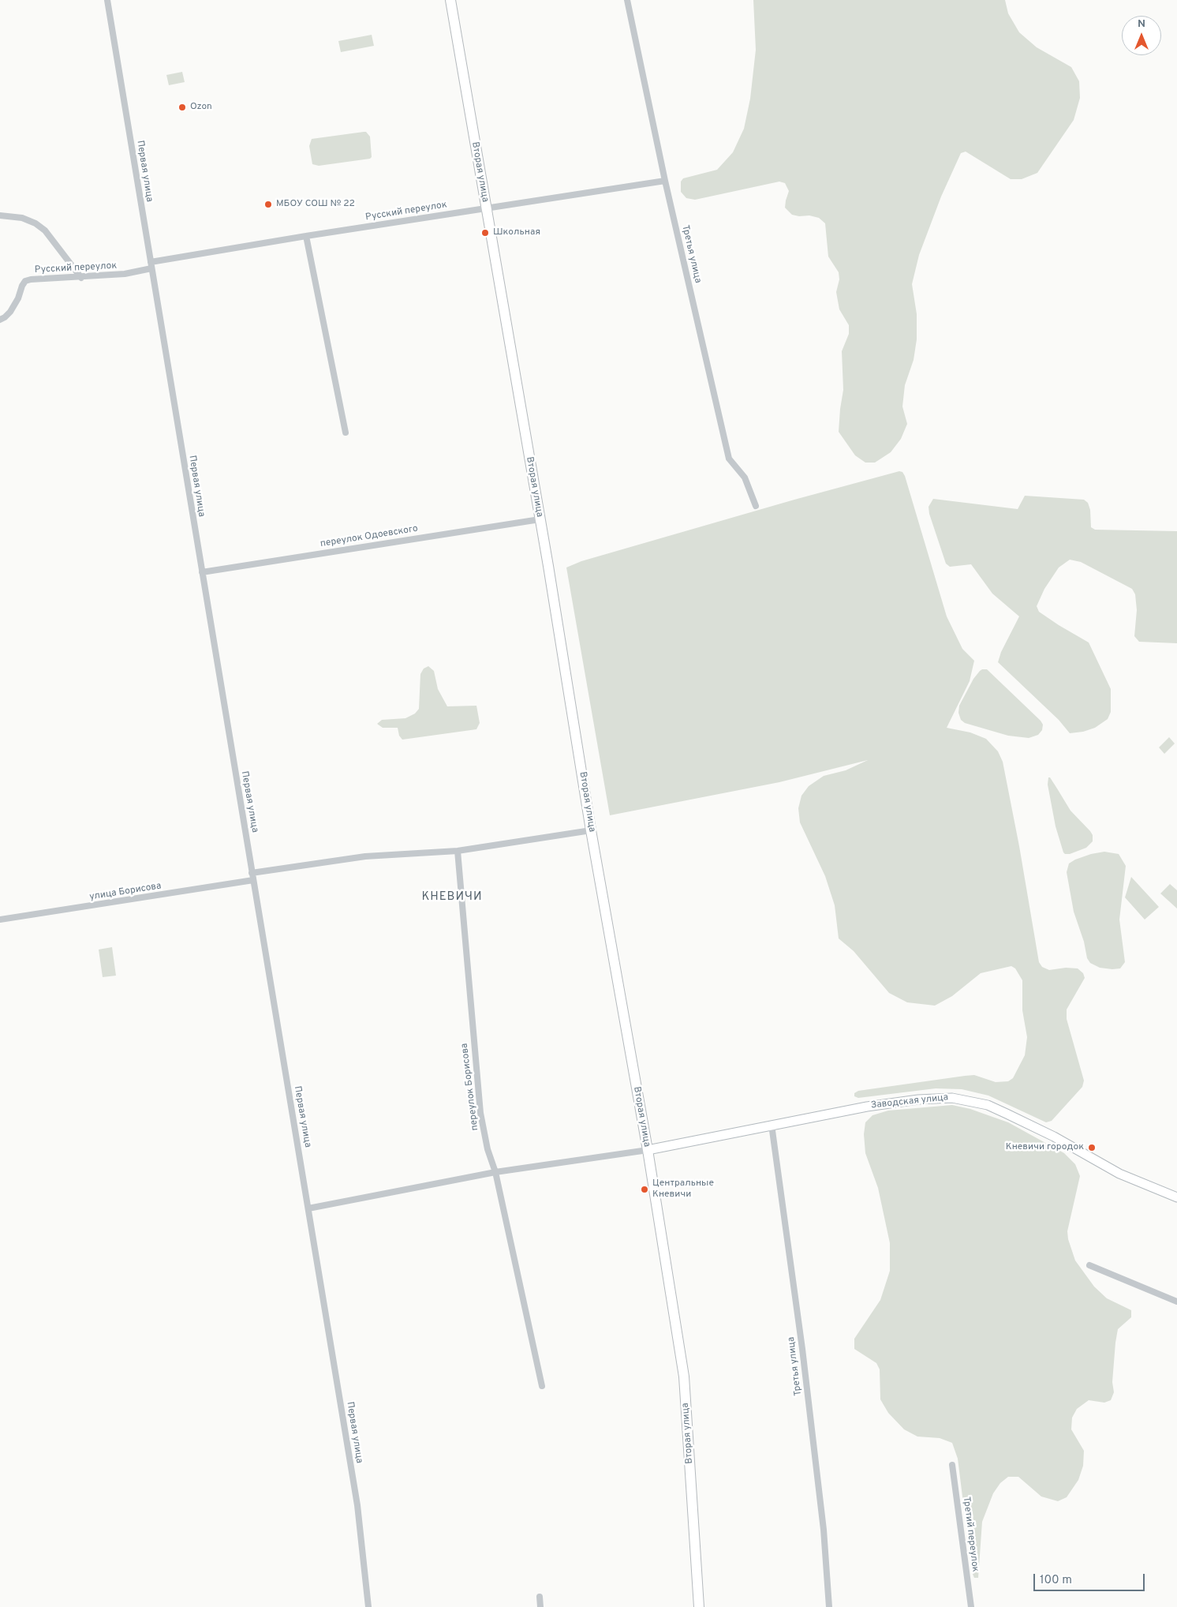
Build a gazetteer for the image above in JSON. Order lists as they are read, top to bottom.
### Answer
{
  "streets": {
    "main road": ["Вторая улица"],
    "street": [
      "Первая улица",
      "Русский переулок",
      "Третья улица",
      "переулок Одоевского",
      "улица Борисова",
      "переулок Борисова",
      "Заводская улица",
      "Третий переулок"
    ]
  },
  "crossings": [
    ["Первая улица", "Русский переулок"],
    ["Первая улица", "переулок Одоевского"],
    ["Первая улица", "улица Борисова"],
    ["Вторая улица", "Русский переулок"],
    ["Вторая улица", "переулок Одоевского"],
    ["Вторая улица", "Заводская улица"],
    ["Русский переулок", "Третья улица"],
    ["Третья улица", "Заводская улица"]
  ],
  "districts": ["КНЕВИЧИ"],
  "places": [
    "Ozon",
    "МБОУ СОШ № 22",
    "Школьная",
    "Кневичи городок",
    "Центральные Кневичи"
  ],
  "scale_bar": "100 m",
  "north": "top"
}
